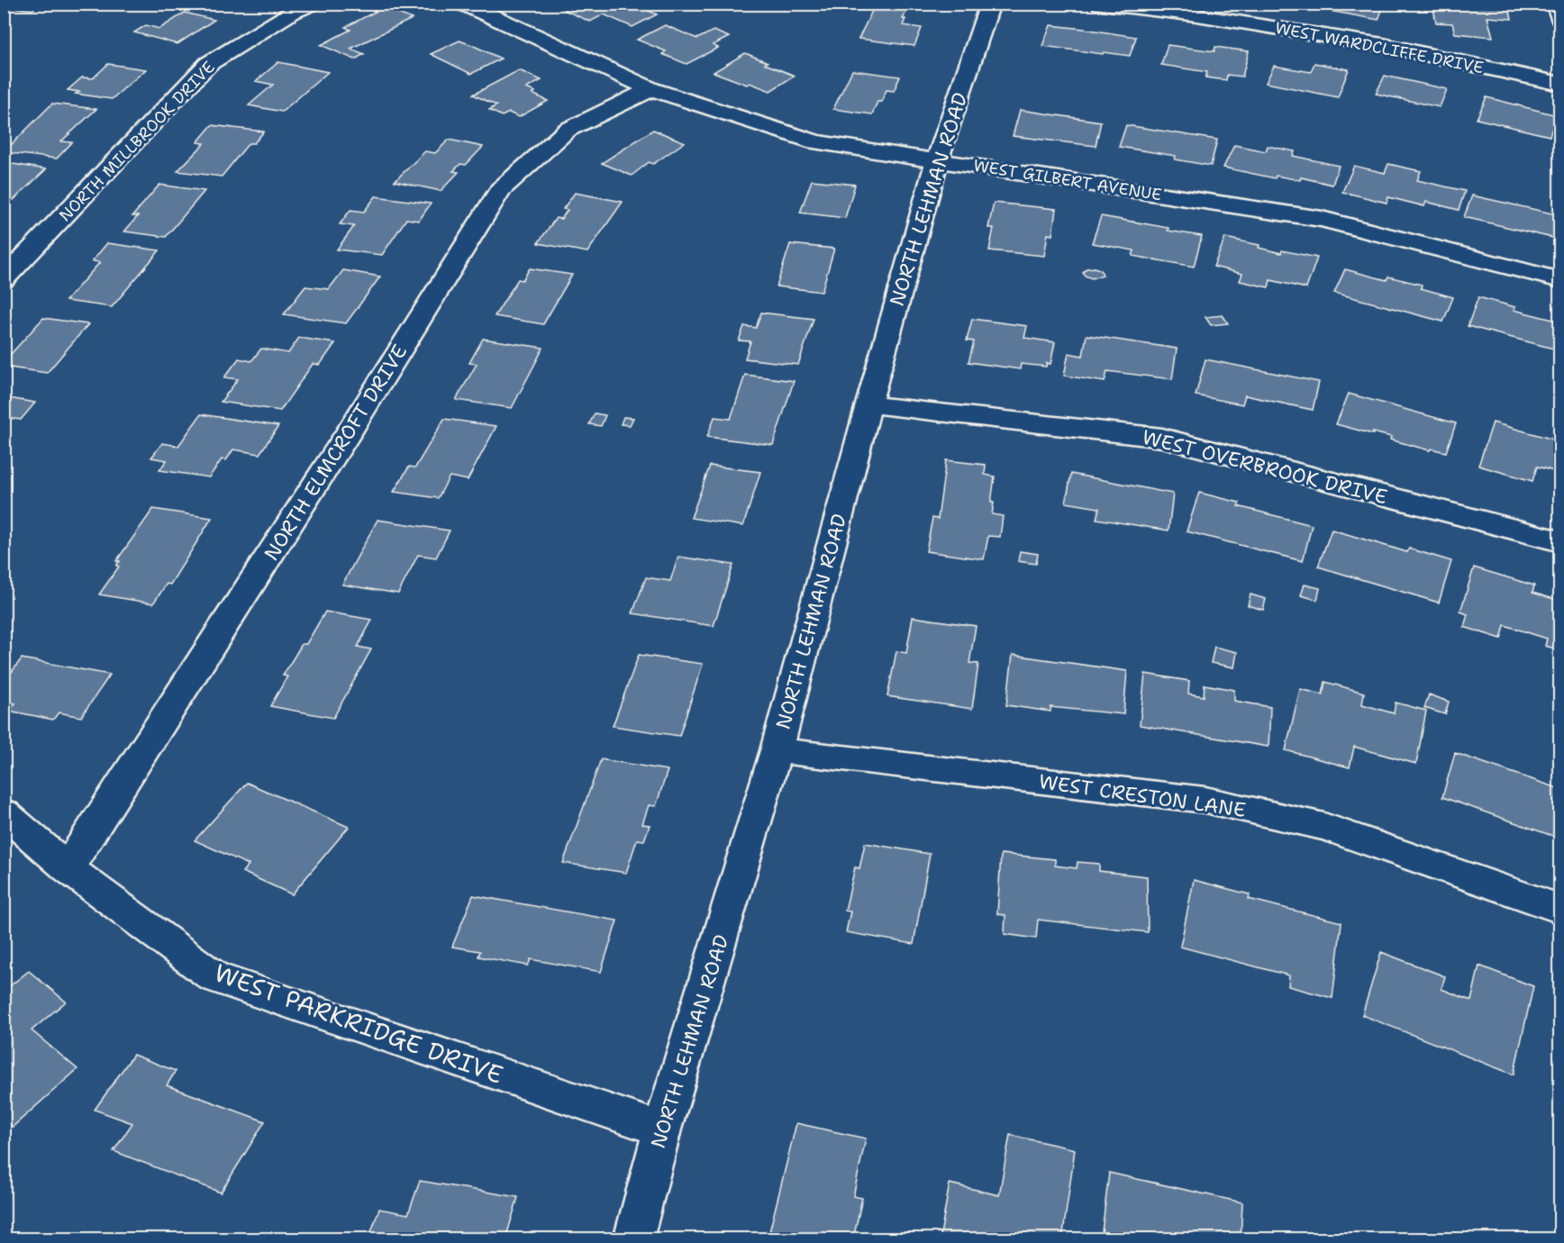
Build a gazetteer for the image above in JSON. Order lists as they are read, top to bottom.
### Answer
{
  "streets": {
    "street": [
      "WEST WARDCLIFFE DRIVE",
      "NORTH MILLBROOK DRIVE",
      "WEST GILBERT AVENUE",
      "NORTH LEHMAN ROAD",
      "NORTH ELMCROFT DRIVE",
      "WEST OVERBROOK DRIVE",
      "WEST CRESTON LANE",
      "WEST PARKRIDGE DRIVE"
    ]
  },
  "crossings": [
    ["WEST GILBERT AVENUE", "NORTH LEHMAN ROAD"],
    ["WEST GILBERT AVENUE", "NORTH ELMCROFT DRIVE"],
    ["NORTH LEHMAN ROAD", "WEST OVERBROOK DRIVE"],
    ["NORTH LEHMAN ROAD", "WEST CRESTON LANE"],
    ["NORTH LEHMAN ROAD", "WEST PARKRIDGE DRIVE"],
    ["NORTH ELMCROFT DRIVE", "WEST PARKRIDGE DRIVE"]
  ]
}
